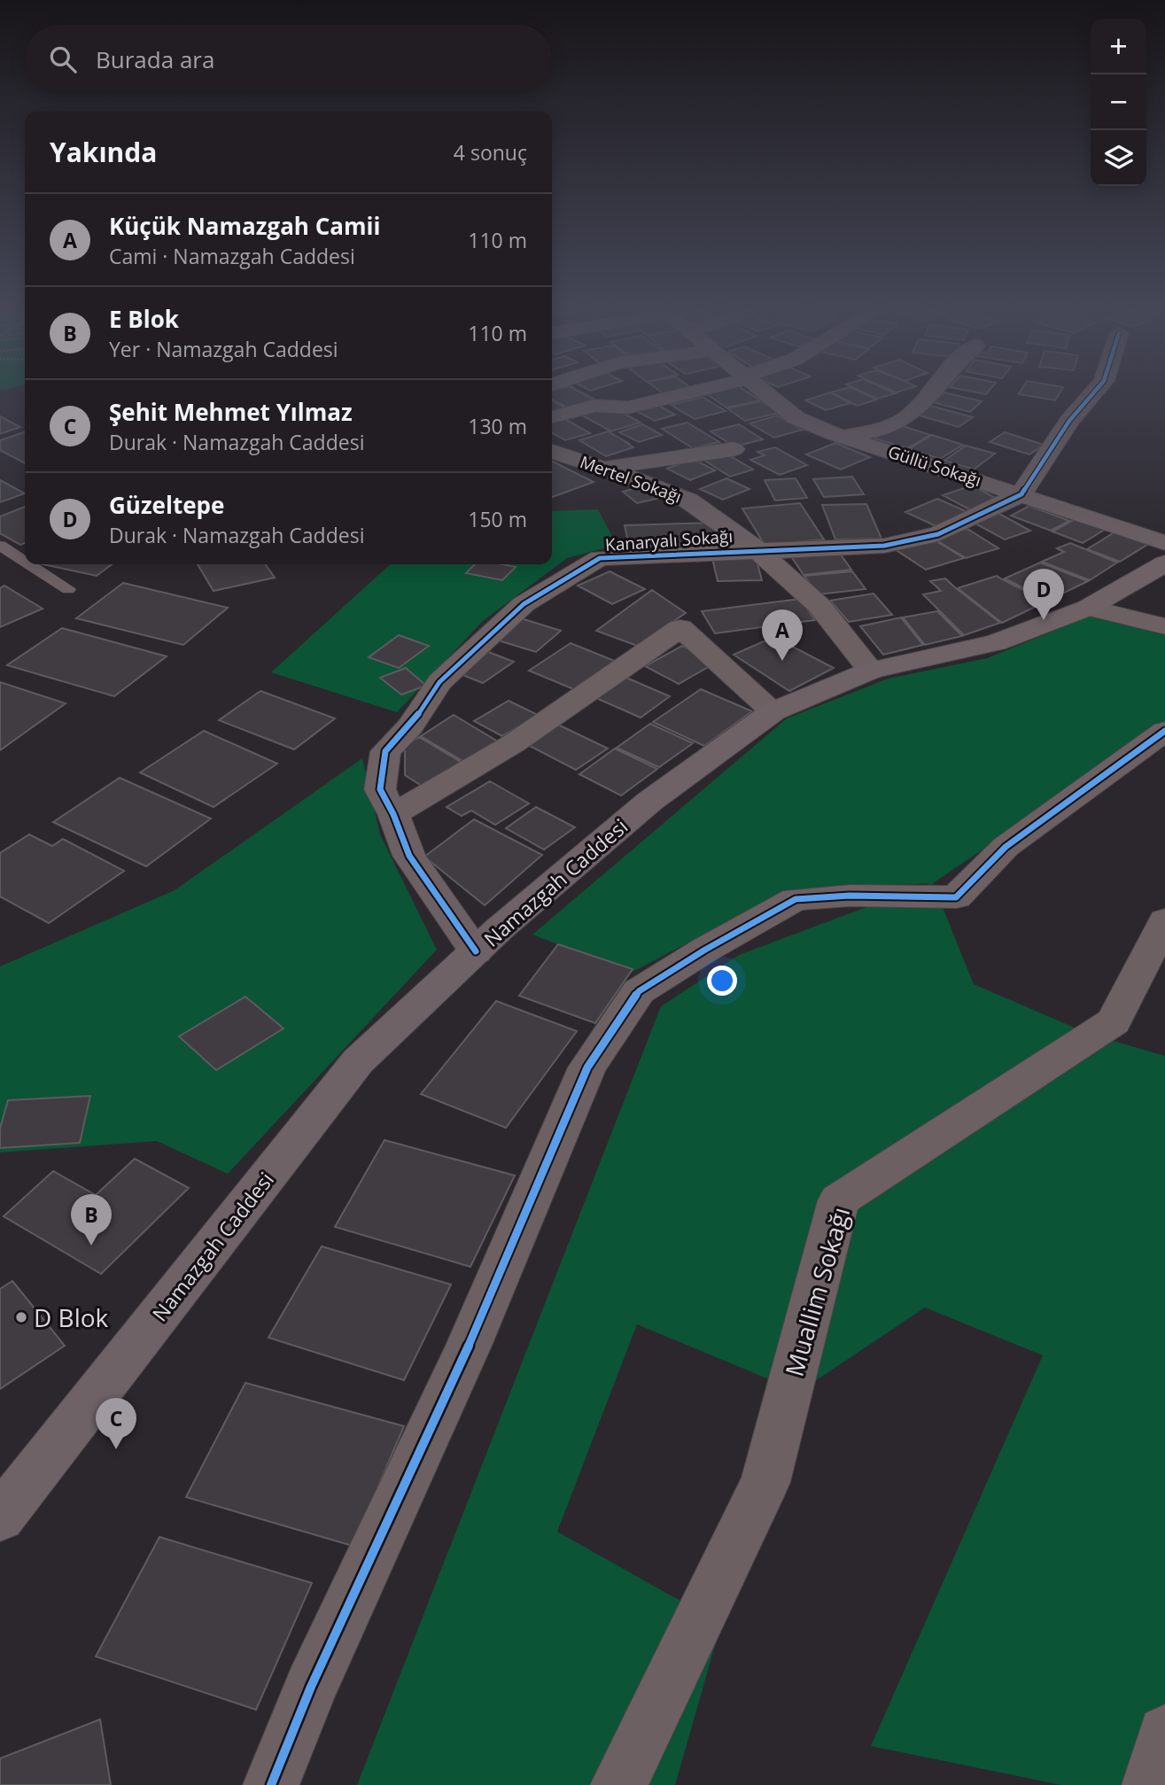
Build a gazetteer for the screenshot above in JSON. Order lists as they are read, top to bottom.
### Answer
{
  "streets": {
    "main road": ["Namazgah Caddesi"],
    "street": [
      "Güllü Sokağı",
      "Mertel Sokağı",
      "Kanaryalı Sokağı",
      "Muallim Sokağı"
    ]
  },
  "crossings": [
    ["Güllü Sokağı", "Kanaryalı Sokağı"],
    ["Mertel Sokağı", "Kanaryalı Sokağı"],
    ["Mertel Sokağı", "Namazgah Caddesi"],
    ["Kanaryalı Sokağı", "Namazgah Caddesi"]
  ],
  "places": ["D Blok"],
  "page": {
    "map_buttons": ["+", "−"],
    "search": "Burada ara",
    "heading": ["Yakında", "4 sonuç"],
    "list": [
      {
        "mark": "A",
        "name": "Küçük Namazgah Camii",
        "note": "Cami · Namazgah Caddesi",
        "value": "110 m"
      },
      {
        "mark": "B",
        "name": "E Blok",
        "note": "Yer · Namazgah Caddesi",
        "value": "110 m"
      },
      {
        "mark": "C",
        "name": "Şehit Mehmet Yılmaz",
        "note": "Durak · Namazgah Caddesi",
        "value": "130 m"
      },
      {
        "mark": "D",
        "name": "Güzeltepe",
        "note": "Durak · Namazgah Caddesi",
        "value": "150 m"
      }
    ],
    "pins": [
      "D",
      "A",
      "B",
      "C"
    ]
  }
}
